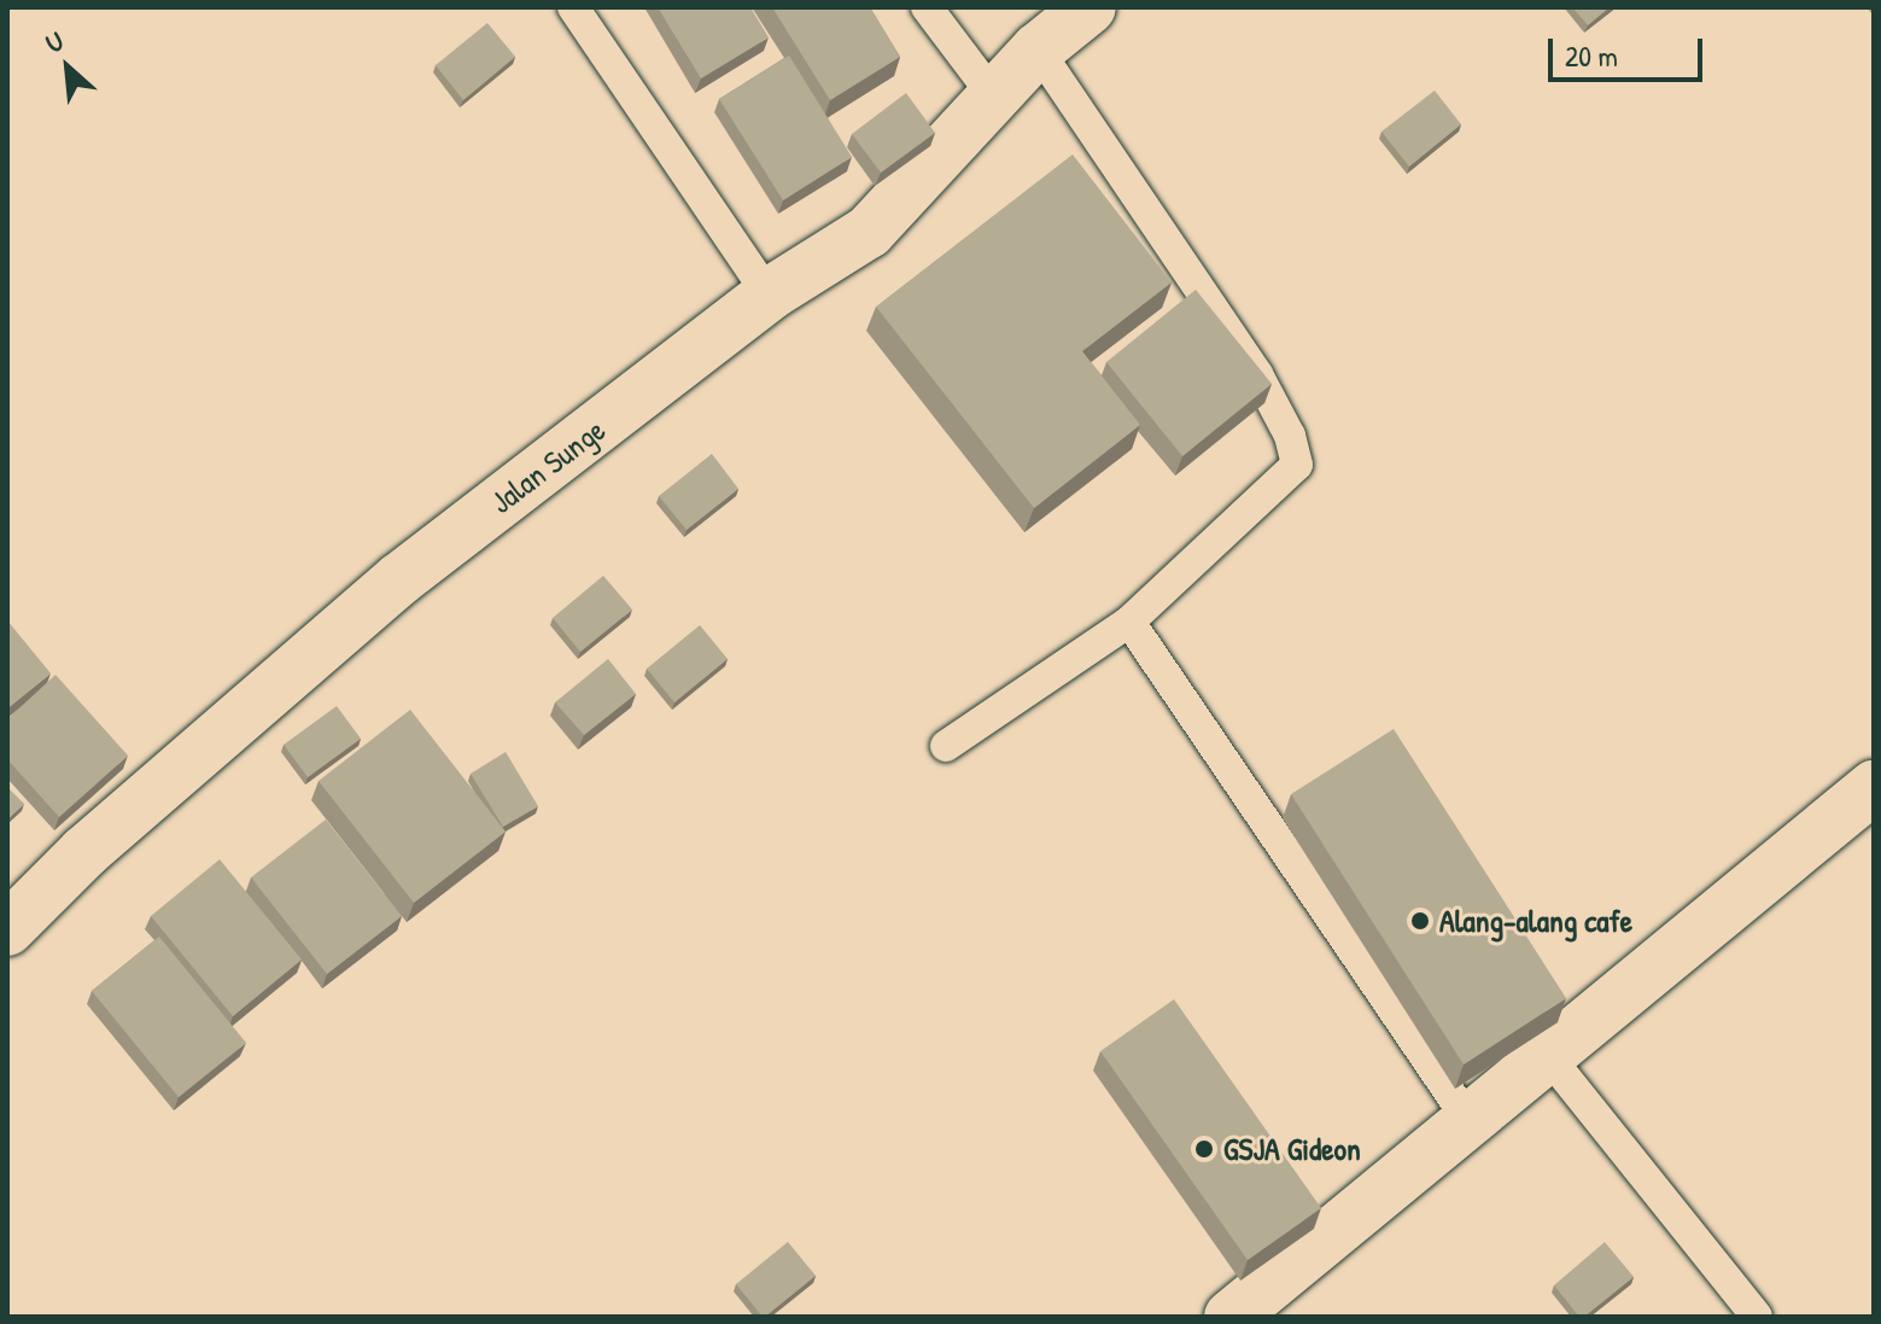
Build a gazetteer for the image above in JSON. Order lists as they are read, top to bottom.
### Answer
{
  "streets": {
    "street": ["Jalan Sunge"]
  },
  "places": ["Alang-alang cafe", "GSJA Gideon"],
  "scale_bar": "20 m",
  "north": "top left"
}
